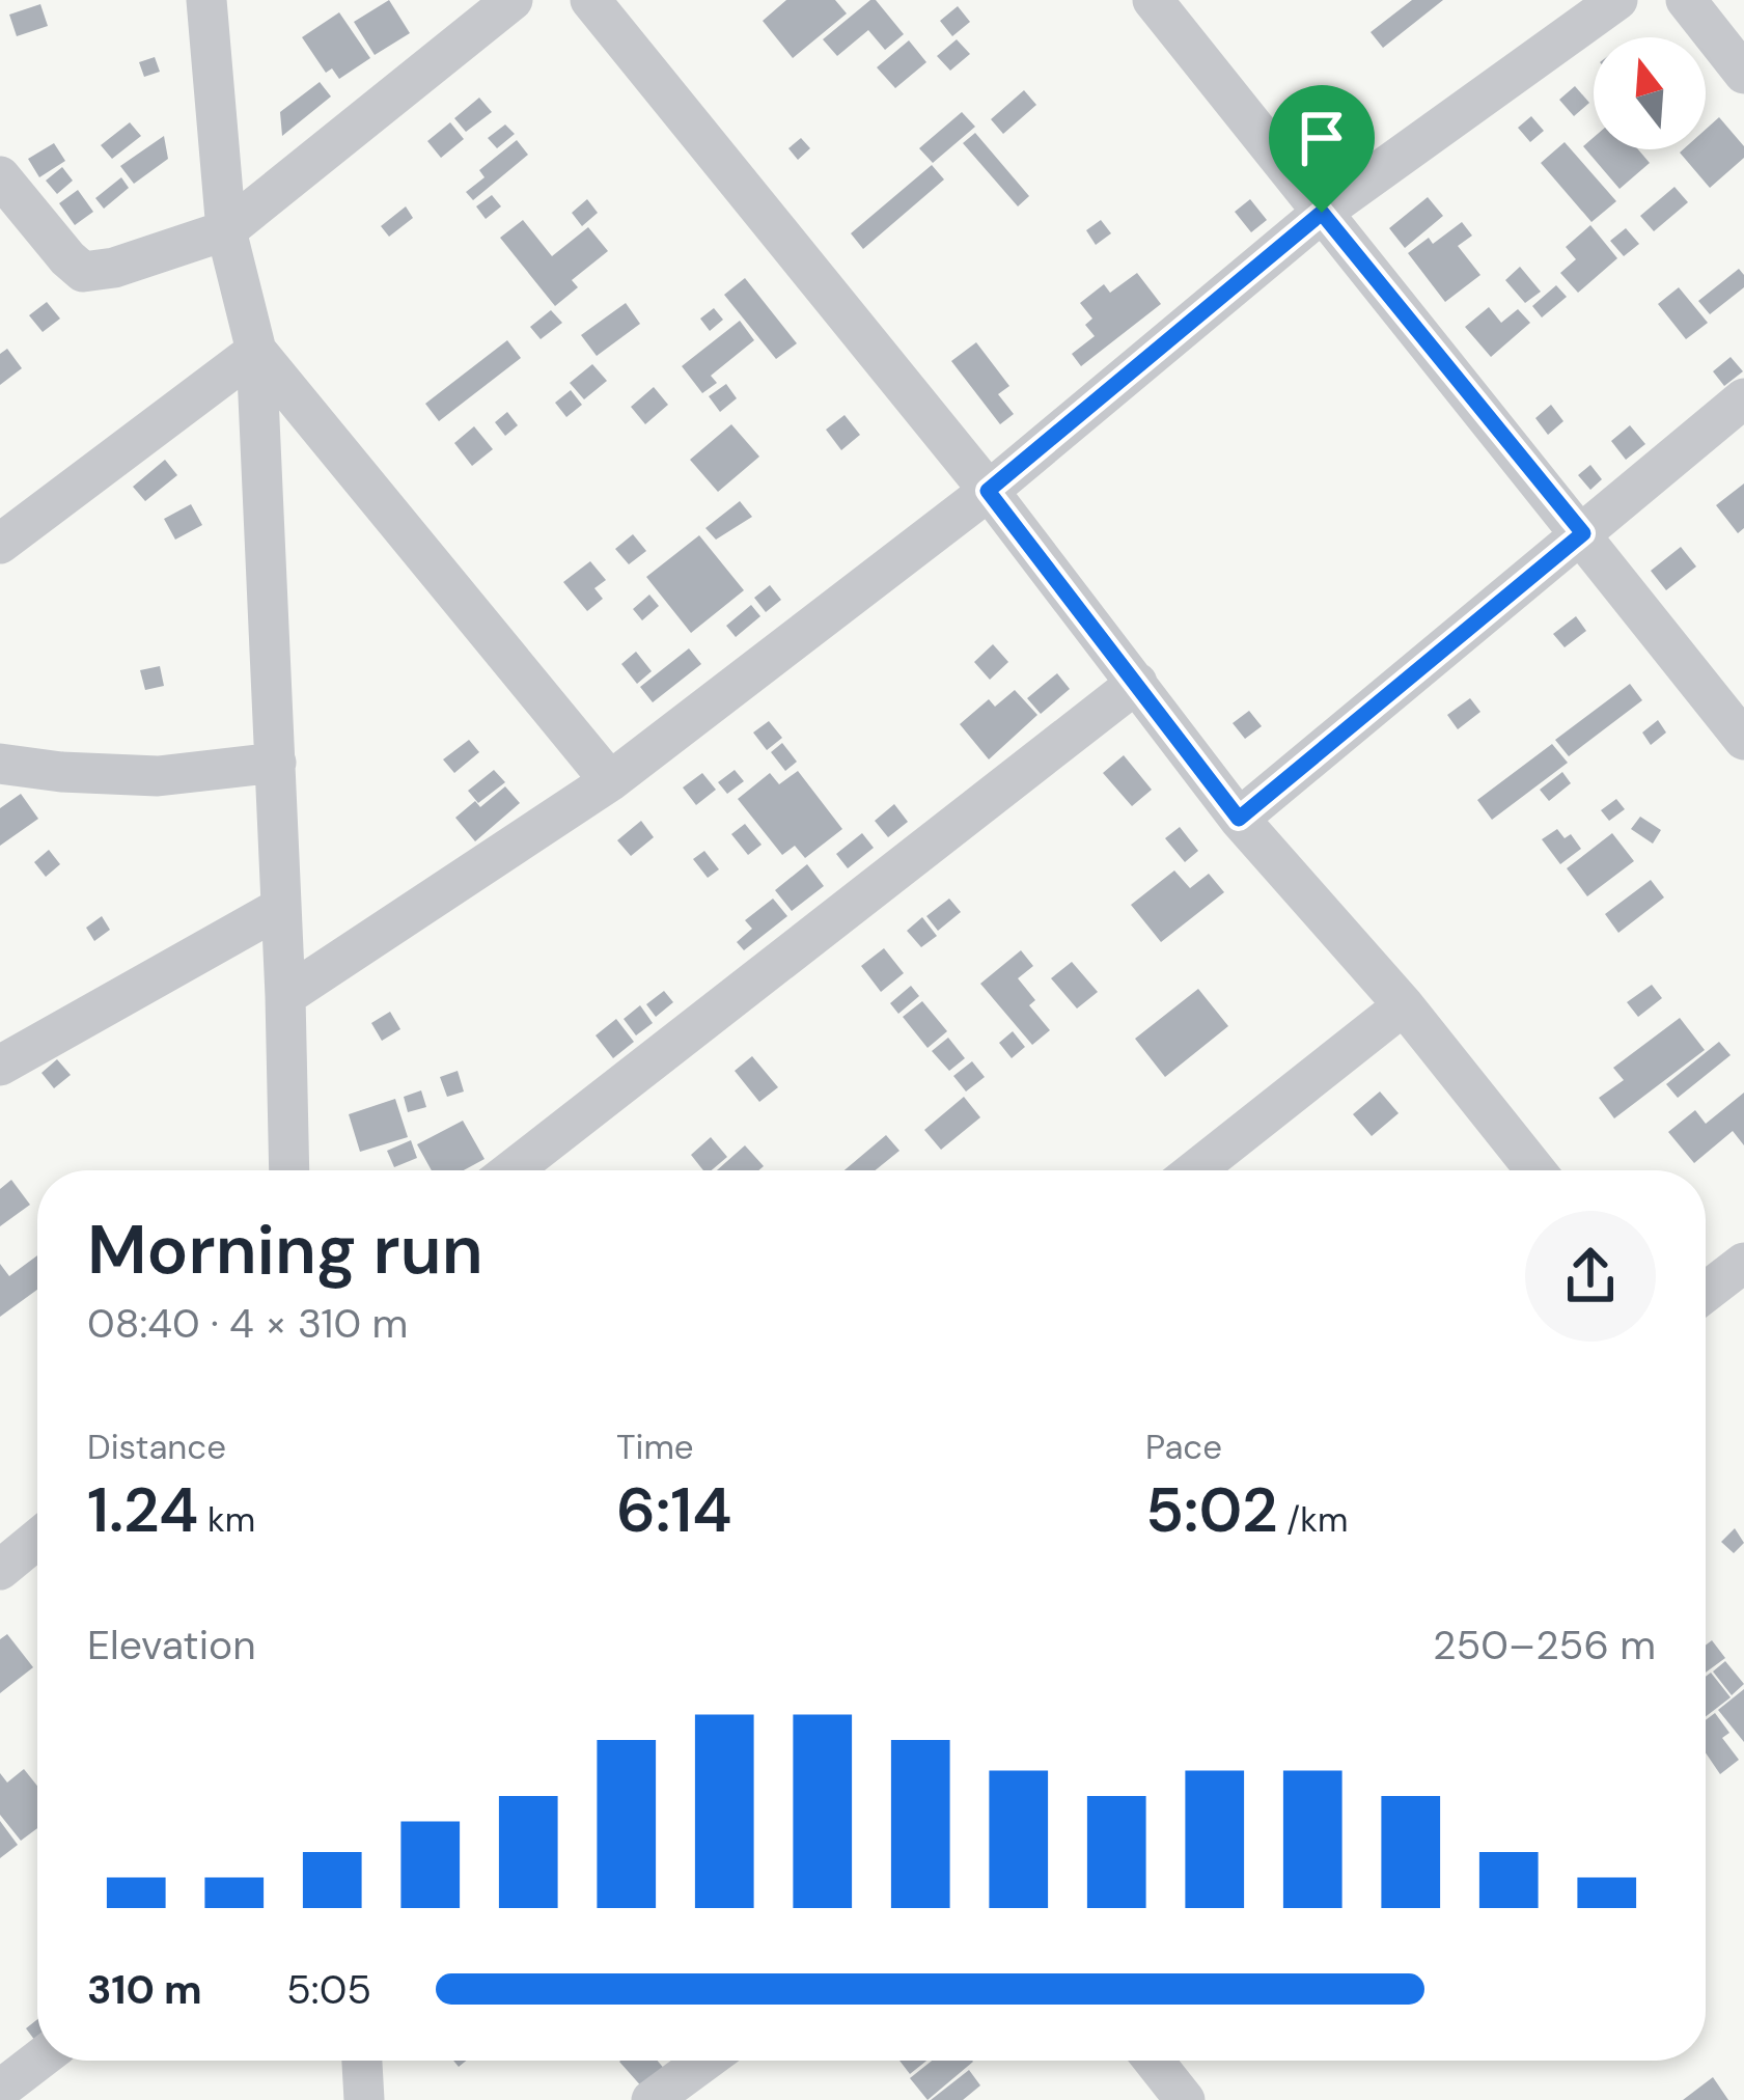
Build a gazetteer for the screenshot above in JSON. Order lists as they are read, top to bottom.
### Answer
{
  "north": "top",
  "page": {
    "heading": ["Morning run", "08:40 · 4 × 310 m"],
    "stats": [
      ["Distance", "1.24 km"],
      ["Time", "6:14"],
      ["Pace", "5:02 /km"]
    ],
    "chart": ["Elevation", "250–256 m"],
    "list": [
      {
        "name": "310 m",
        "note": "5:05"
      }
    ]
  }
}
